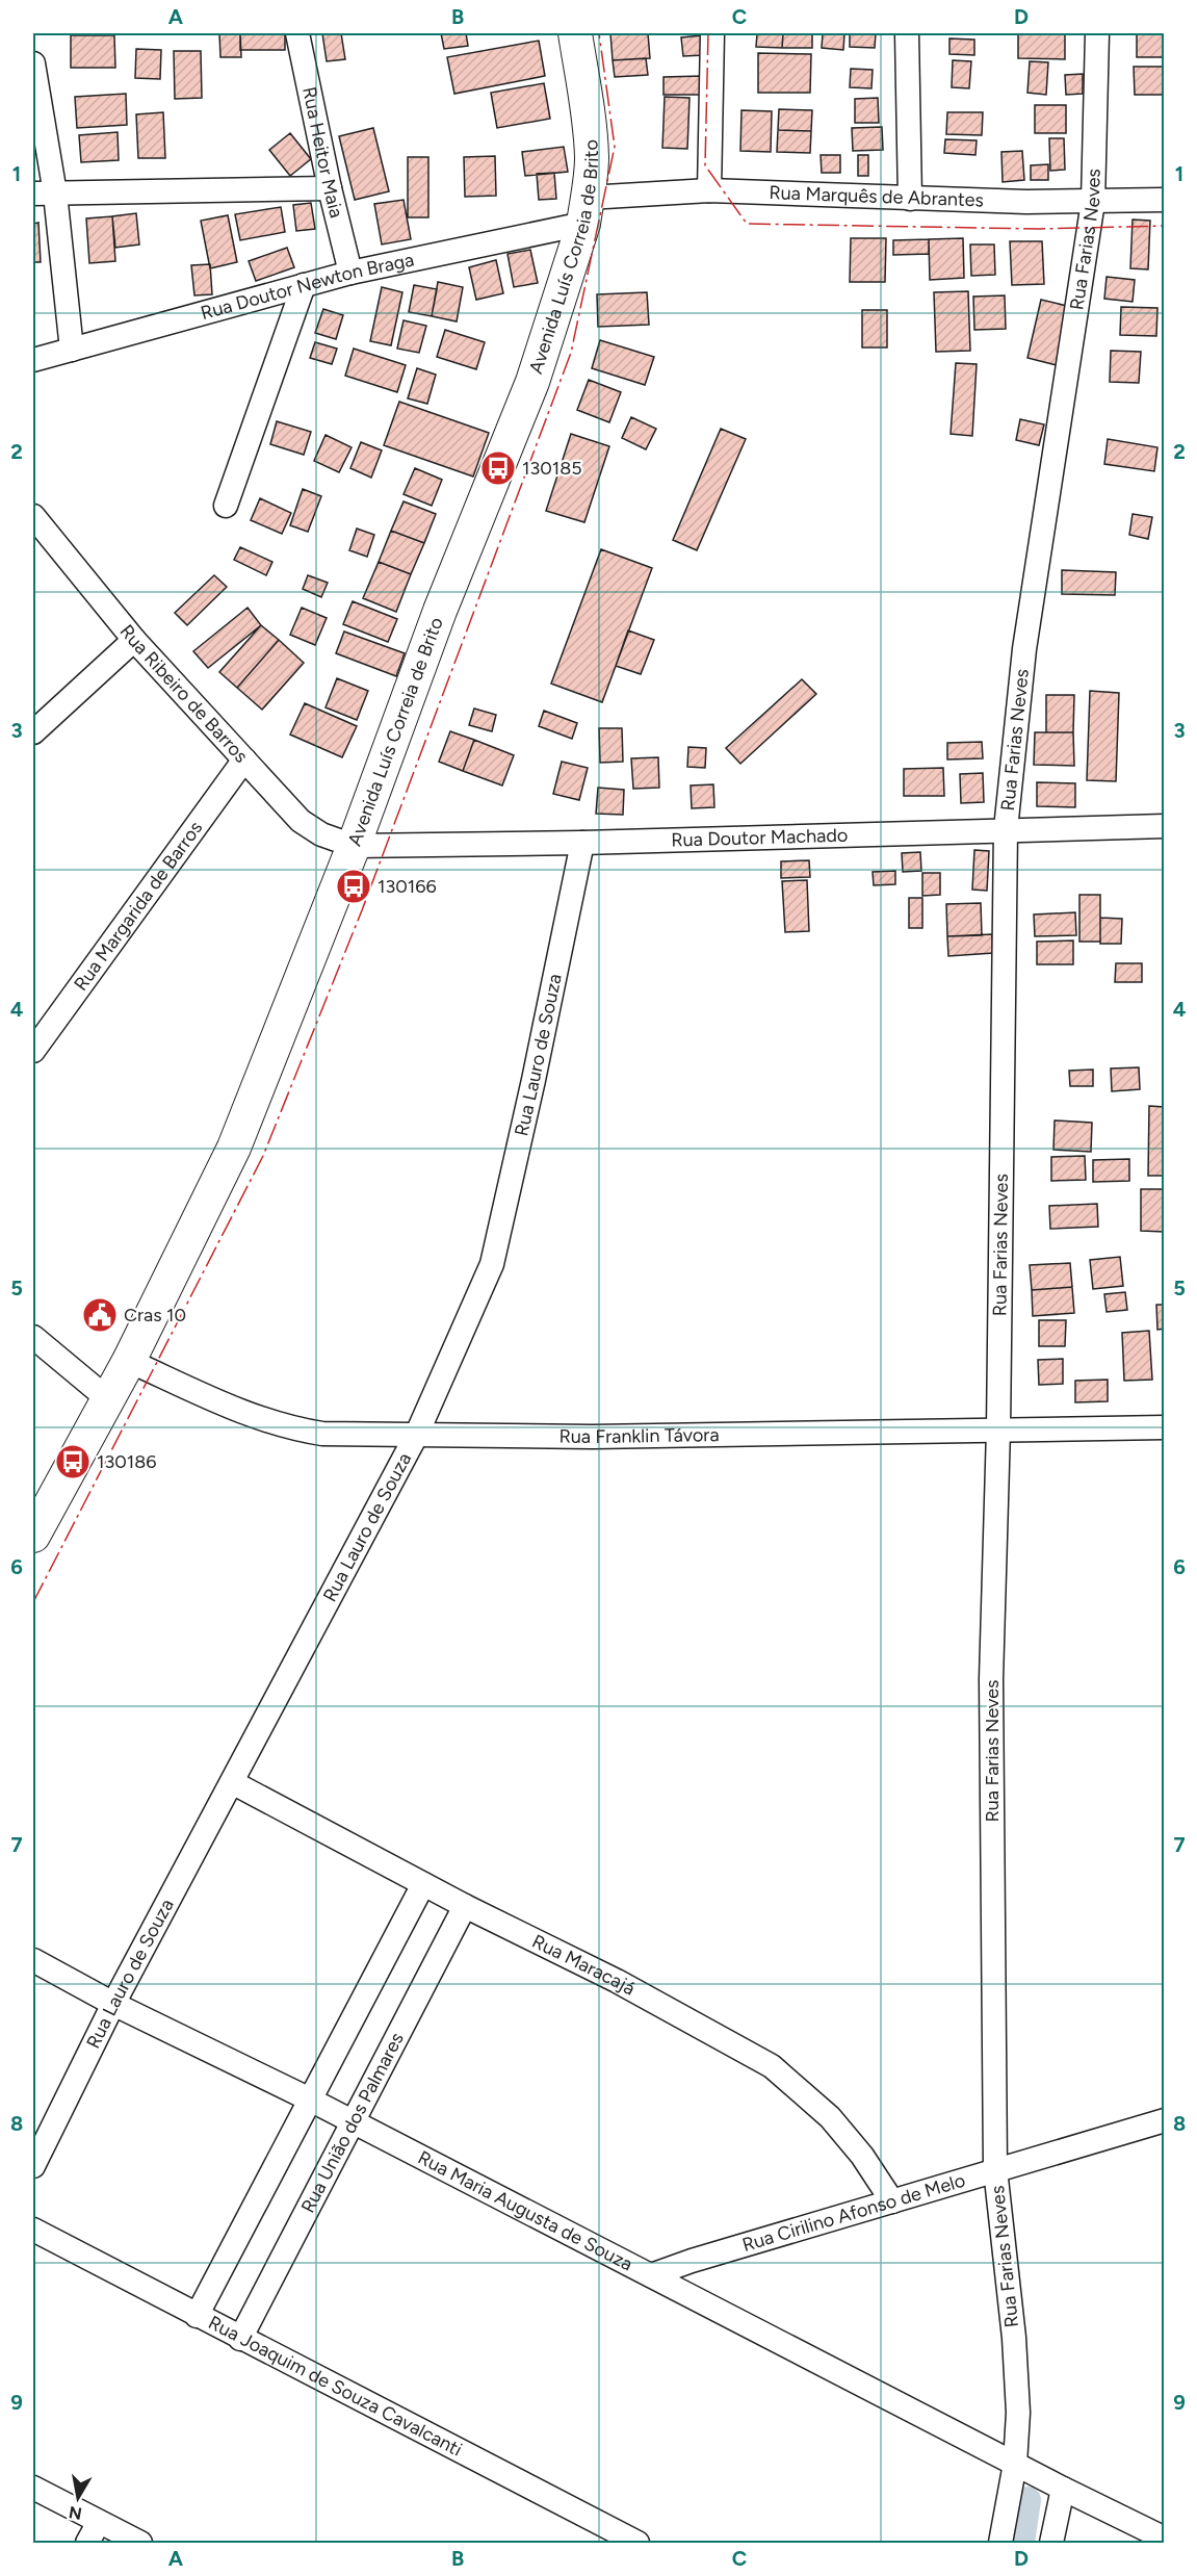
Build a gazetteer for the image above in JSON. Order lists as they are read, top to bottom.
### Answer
{
  "streets": {
    "main road": ["Avenida Luís Correia de Brito"],
    "street": [
      "Rua Heitor Maia",
      "Rua Marquês de Abrantes",
      "Rua Farias Neves",
      "Rua Doutor Newton Braga",
      "Rua Ribeiro de Barros",
      "Rua Doutor Machado",
      "Rua Margarida de Barros",
      "Rua Lauro de Souza",
      "Rua Franklin Távora",
      "Rua Maracajá",
      "Rua União dos Palmares",
      "Rua Maria Augusta de Souza",
      "Rua Cirilino Afonso de Melo",
      "Rua Joaquim de Souza Cavalcanti"
    ]
  },
  "crossings": [
    ["Rua Heitor Maia", "Rua Doutor Newton Braga"],
    ["Rua Marquês de Abrantes", "Rua Farias Neves"],
    ["Rua Marquês de Abrantes", "Avenida Luís Correia de Brito"],
    ["Rua Marquês de Abrantes", "Rua Doutor Newton Braga"],
    ["Rua Farias Neves", "Rua Doutor Machado"],
    ["Rua Farias Neves", "Rua Franklin Távora"],
    ["Rua Farias Neves", "Rua Maria Augusta de Souza"],
    ["Rua Farias Neves", "Rua Cirilino Afonso de Melo"],
    ["Avenida Luís Correia de Brito", "Rua Doutor Newton Braga"],
    ["Avenida Luís Correia de Brito", "Rua Ribeiro de Barros"],
    ["Avenida Luís Correia de Brito", "Rua Doutor Machado"],
    ["Avenida Luís Correia de Brito", "Rua Franklin Távora"],
    ["Rua Ribeiro de Barros", "Rua Doutor Machado"],
    ["Rua Ribeiro de Barros", "Rua Margarida de Barros"],
    ["Rua Doutor Machado", "Rua Lauro de Souza"],
    ["Rua Lauro de Souza", "Rua Franklin Távora"],
    ["Rua Lauro de Souza", "Rua Maracajá"],
    ["Rua Lauro de Souza", "Rua Maria Augusta de Souza"],
    ["Rua Maracajá", "Rua União dos Palmares"],
    ["Rua Maracajá", "Rua Cirilino Afonso de Melo"],
    ["Rua União dos Palmares", "Rua Maria Augusta de Souza"],
    ["Rua União dos Palmares", "Rua Joaquim de Souza Cavalcanti"],
    ["Rua Maria Augusta de Souza", "Rua Cirilino Afonso de Melo"]
  ],
  "places": {
    "bus stop": ["130185", "130166", "130186"],
    "public building": ["Cras 10"]
  },
  "north": "bottom",
  "grid": {
    "columns": [
      "A",
      "B",
      "C",
      "D"
    ],
    "rows": [
      "1",
      "2",
      "3",
      "4",
      "5",
      "6",
      "7",
      "8",
      "9"
    ]
  }
}
